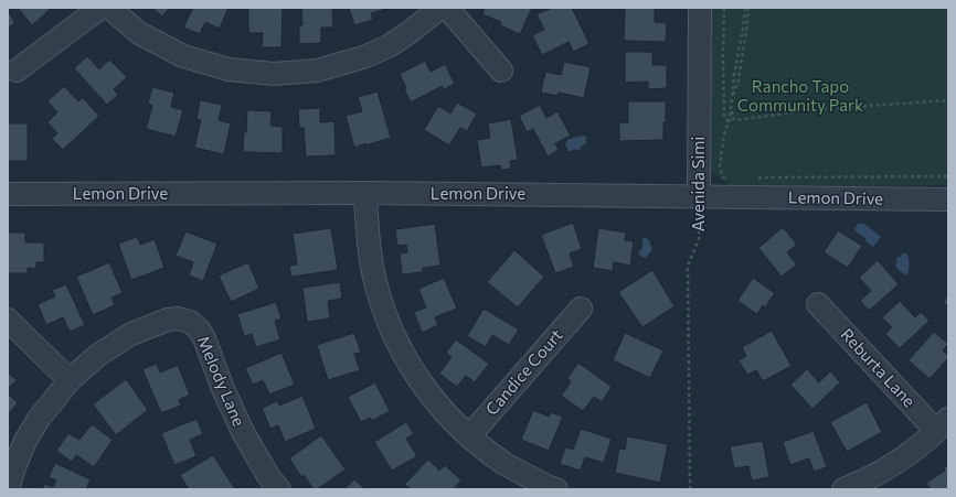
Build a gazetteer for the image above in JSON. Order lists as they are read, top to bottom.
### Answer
{
  "streets": {
    "street": [
      "Avenida Simi",
      "Lemon Drive",
      "Reburta Lane",
      "Candice Court",
      "Melody Lane"
    ]
  },
  "crossings": [
    ["Avenida Simi", "Lemon Drive"]
  ],
  "parks": ["Rancho Tapo Community Park"]
}
